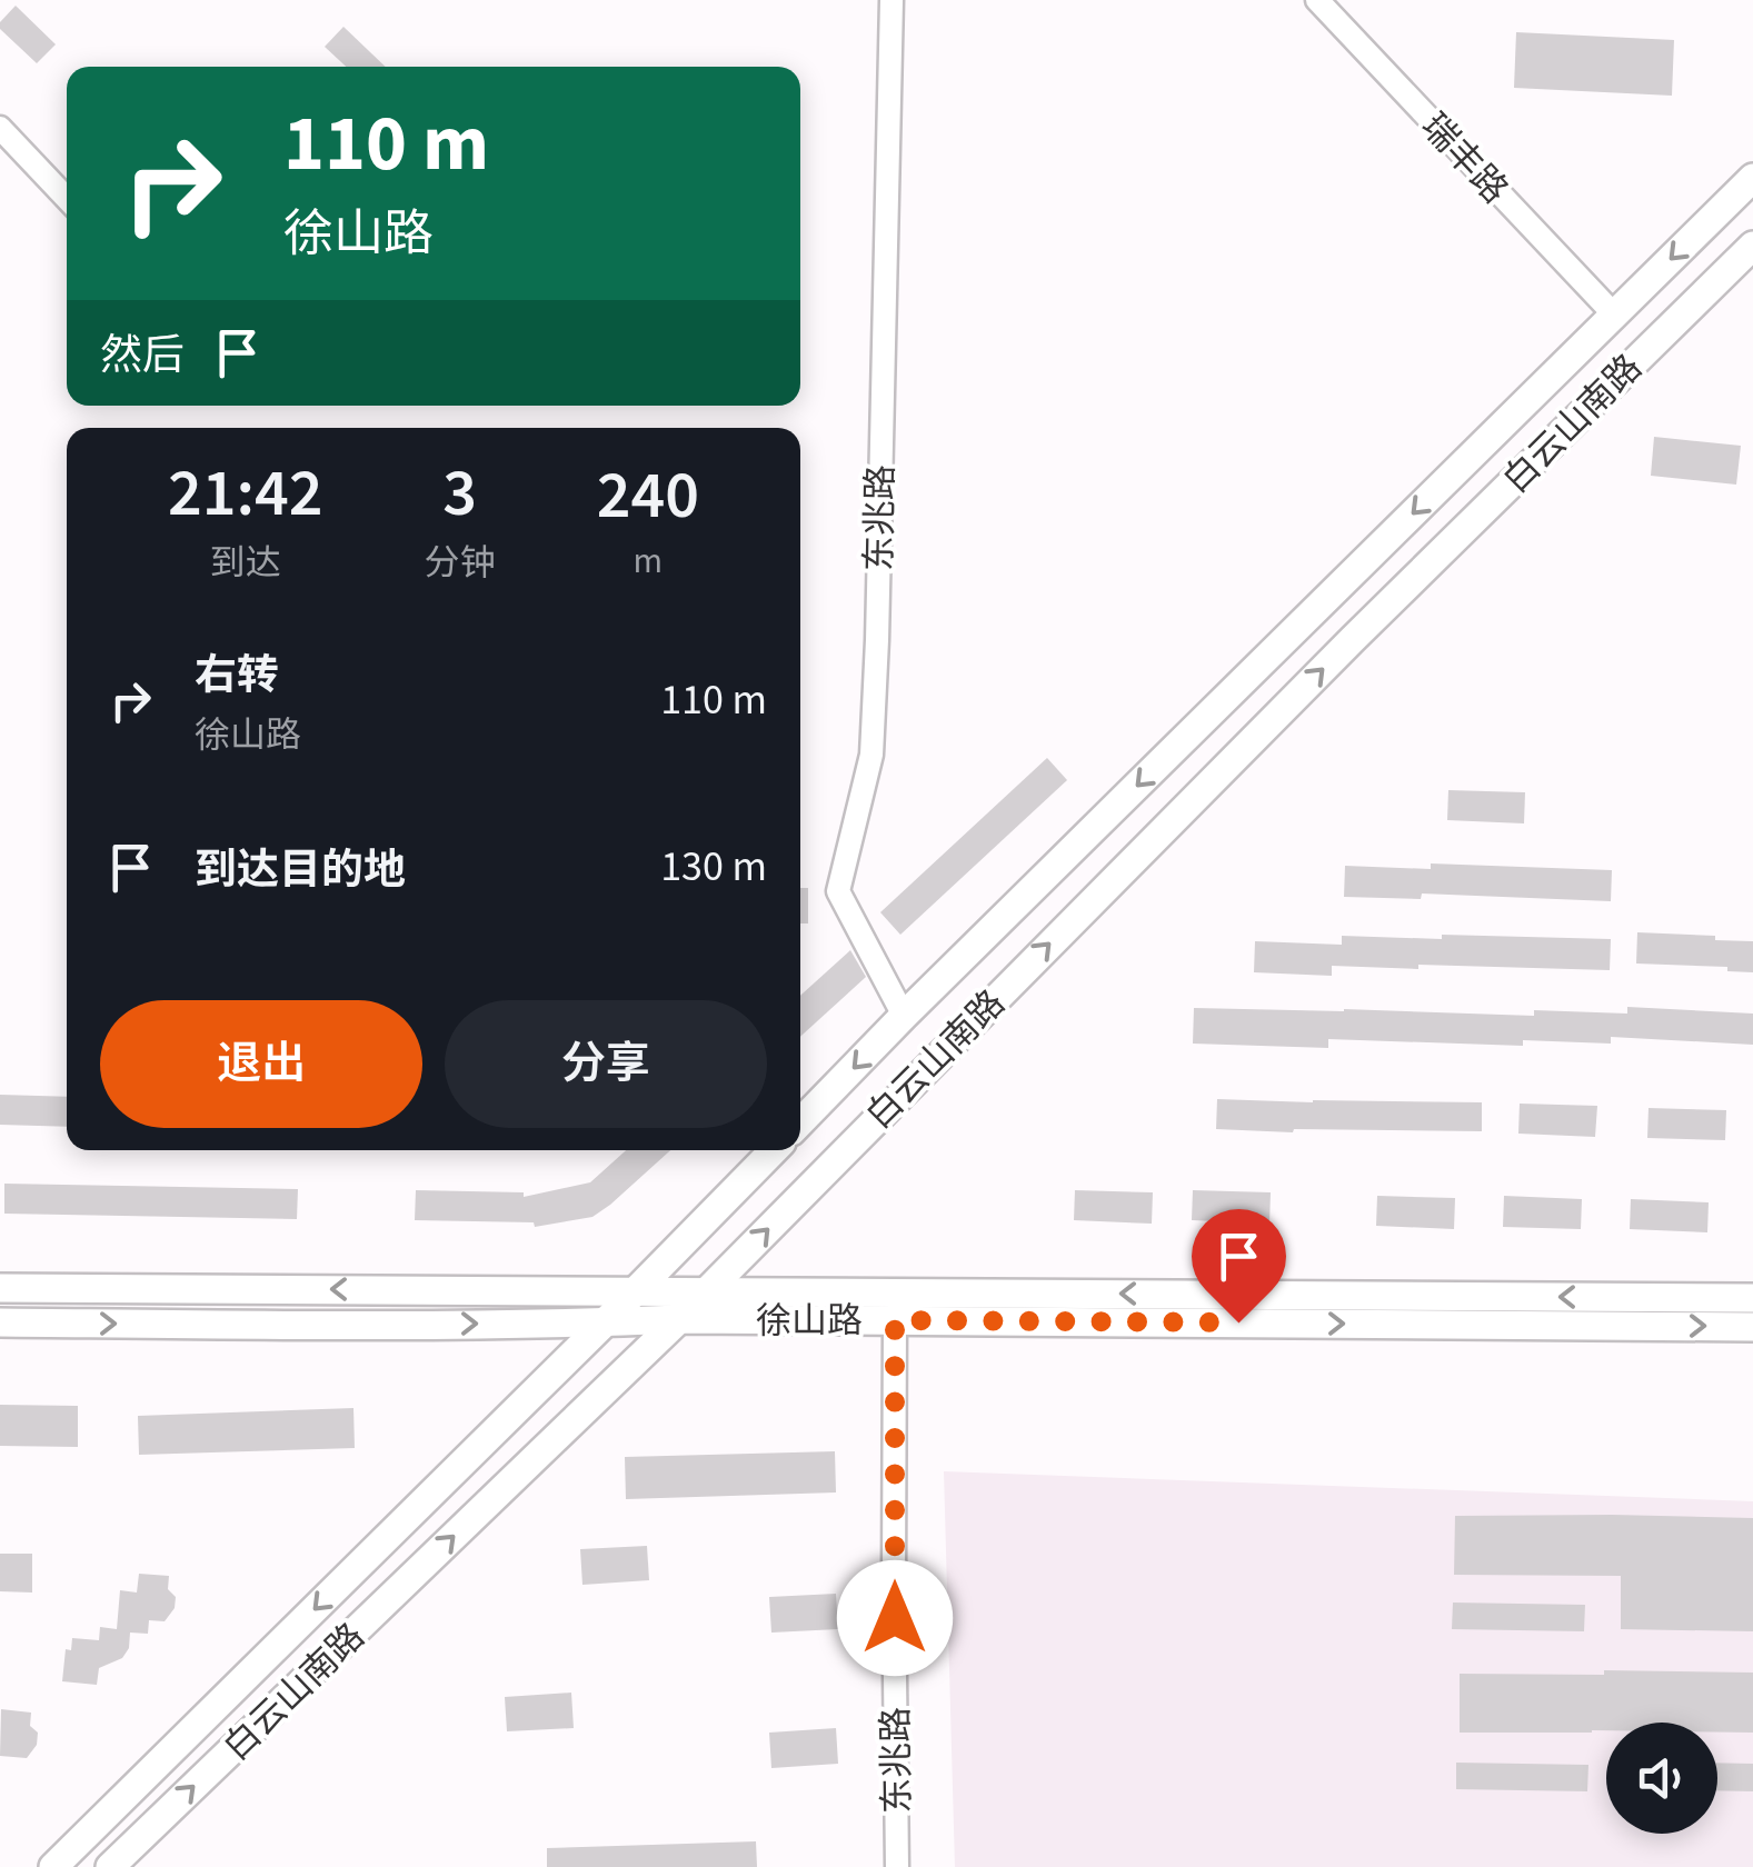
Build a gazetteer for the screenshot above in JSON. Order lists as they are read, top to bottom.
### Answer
{
  "streets": {
    "main road": ["白云山南路", "徐山路"],
    "street": ["瑞丰路", "东兆路"]
  },
  "crossings": [
    ["瑞丰路", "白云山南路"],
    ["白云山南路", "东兆路"],
    ["白云山南路", "徐山路"],
    ["东兆路", "徐山路"]
  ],
  "page": {
    "turn": ["110 m", "徐山路"],
    "then": "然后",
    "eta": [
      "21:42",
      "到达",
      "3",
      "分钟",
      "240",
      "m"
    ],
    "list": [
      {
        "name": "右转",
        "note": "徐山路",
        "value": "110 m"
      },
      {
        "name": "到达目的地",
        "value": "130 m"
      }
    ],
    "buttons": ["退出", "分享"]
  }
}
